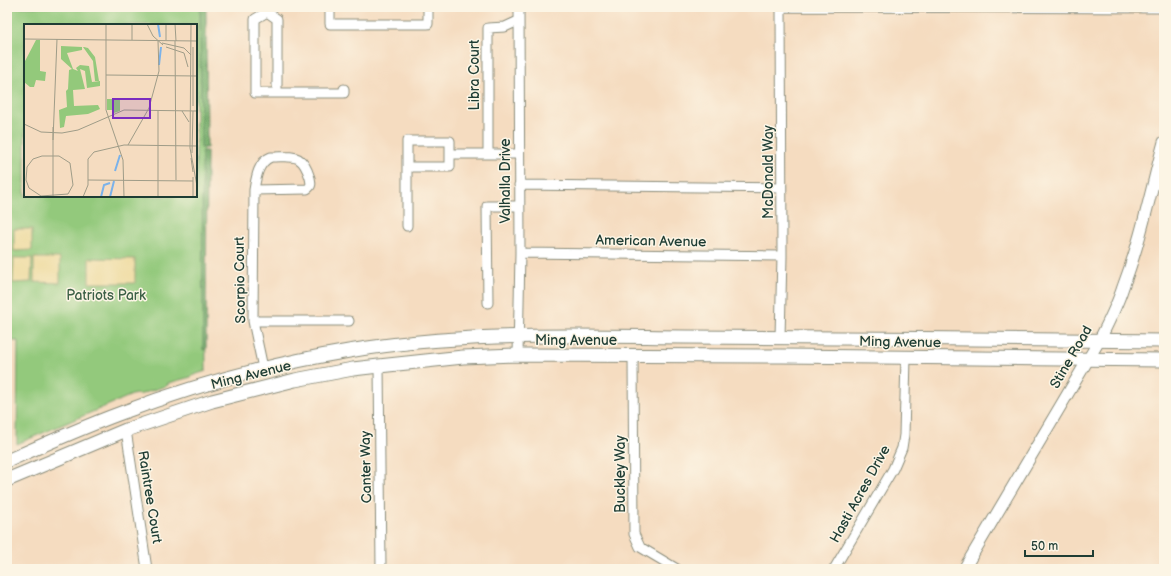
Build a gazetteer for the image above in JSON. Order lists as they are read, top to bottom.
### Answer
{
  "streets": {
    "main road": ["Ming Avenue"],
    "street": [
      "Libra Court",
      "McDonald Way",
      "Valhalla Drive",
      "American Avenue",
      "Scorpio Court",
      "Stine Road",
      "Canter Way",
      "Buckley Way",
      "Hasti Acres Drive",
      "Raintree Court"
    ]
  },
  "crossings": [
    ["Libra Court", "Valhalla Drive"],
    ["McDonald Way", "American Avenue"],
    ["McDonald Way", "Ming Avenue"],
    ["Valhalla Drive", "American Avenue"],
    ["Valhalla Drive", "Ming Avenue"],
    ["Scorpio Court", "Ming Avenue"],
    ["Ming Avenue", "Stine Road"],
    ["Ming Avenue", "Canter Way"],
    ["Ming Avenue", "Buckley Way"],
    ["Ming Avenue", "Hasti Acres Drive"],
    ["Ming Avenue", "Raintree Court"]
  ],
  "parks": ["Patriots Park"],
  "scale_bar": "50 m"
}
